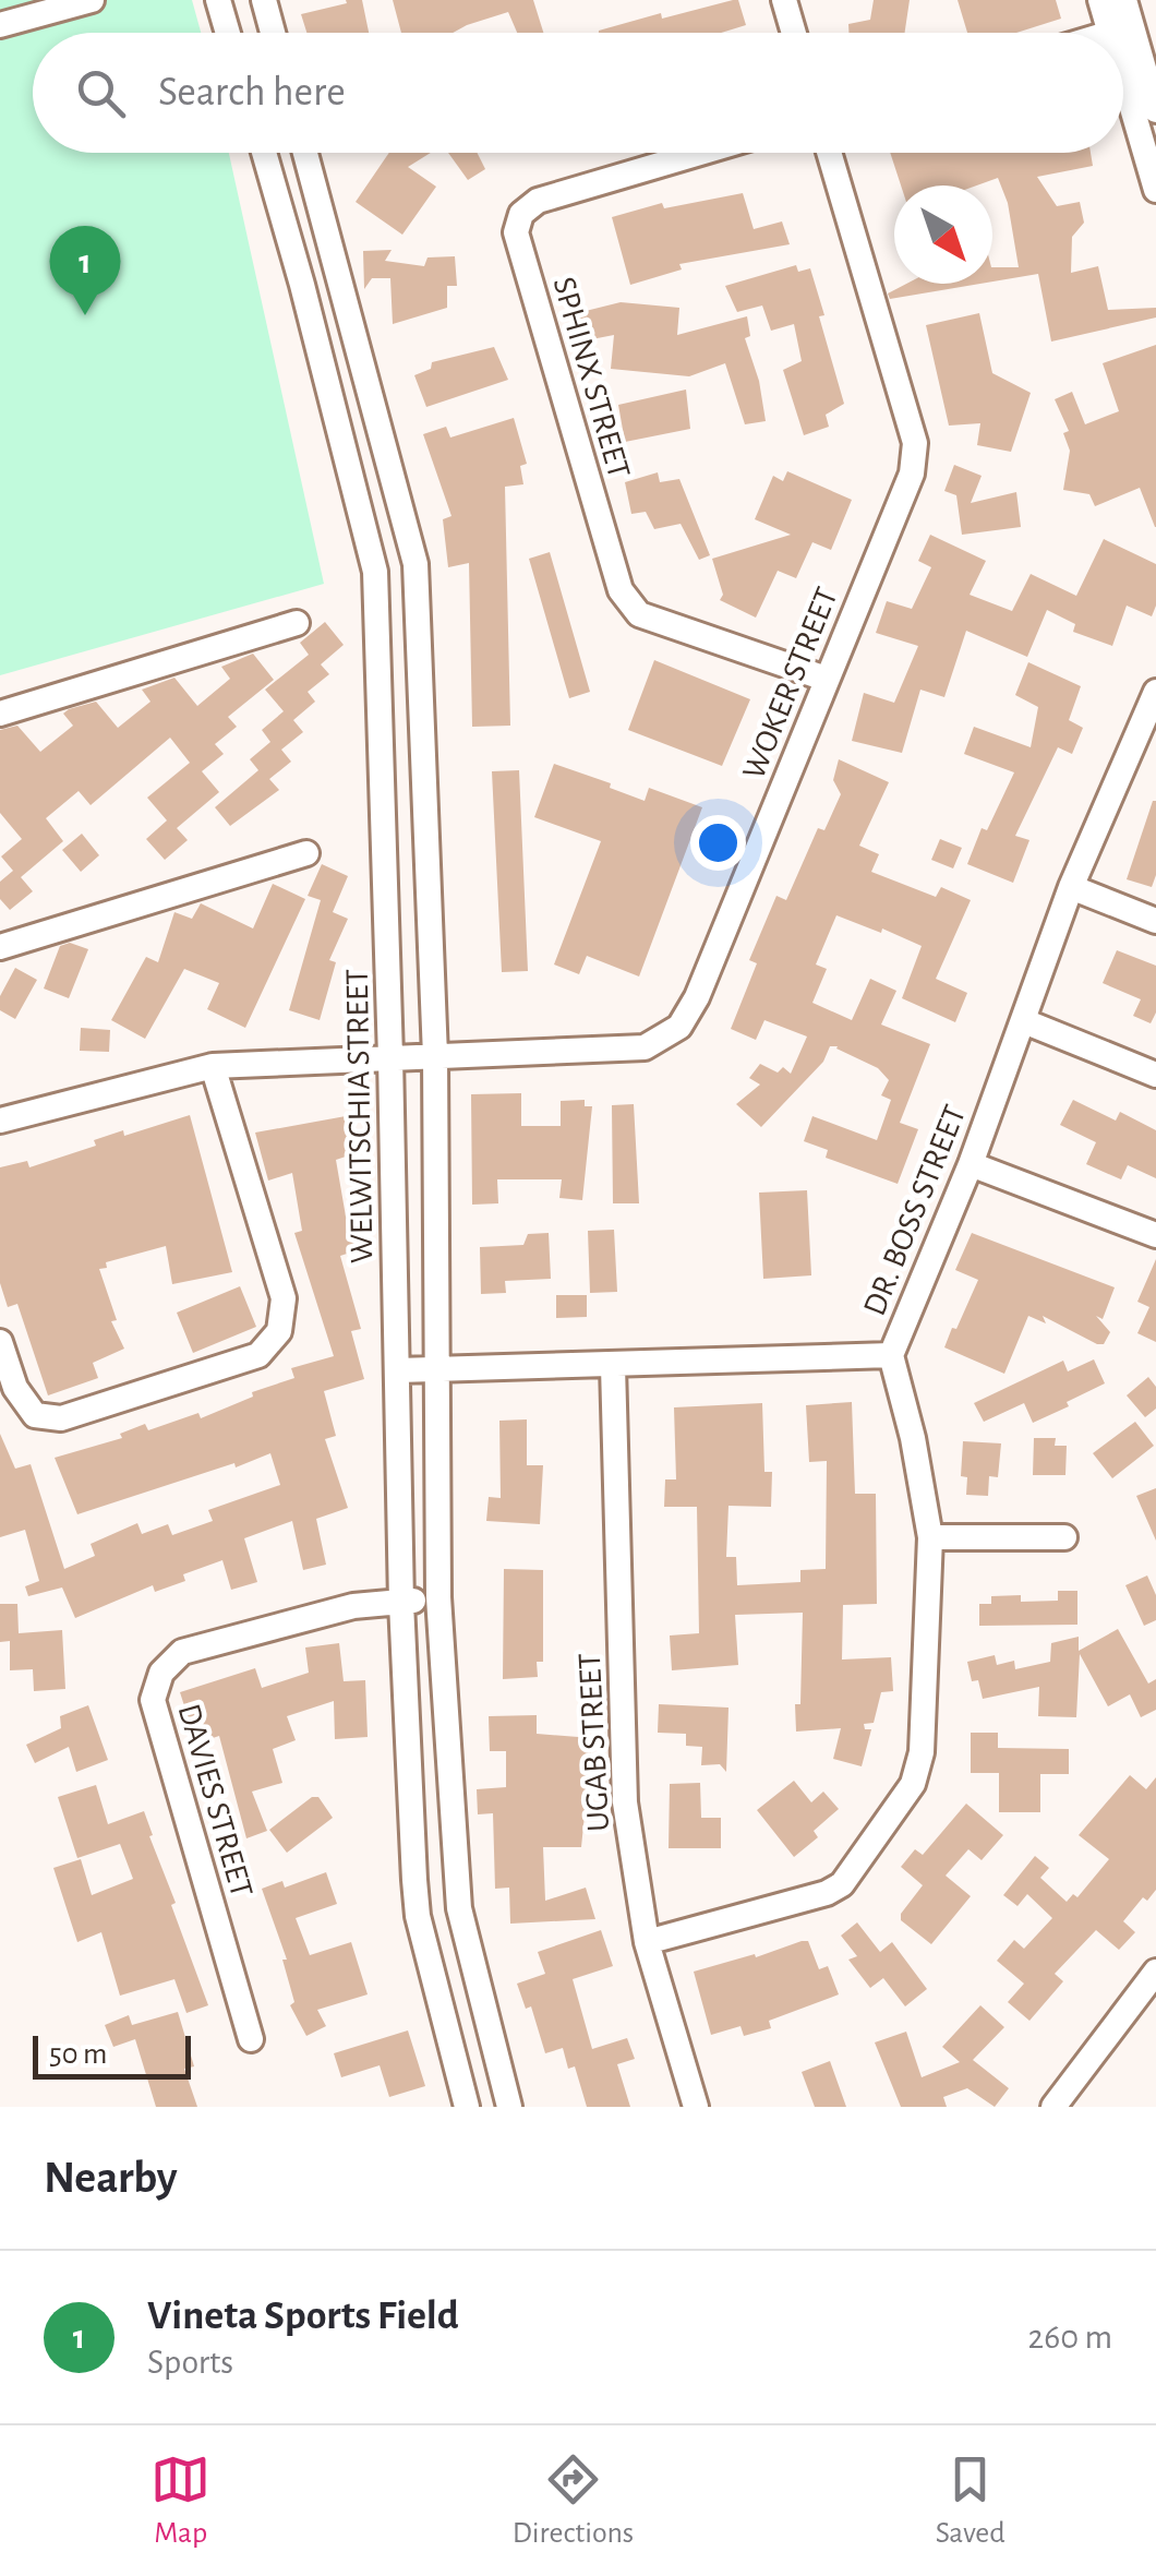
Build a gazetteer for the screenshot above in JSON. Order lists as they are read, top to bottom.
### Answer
{
  "streets": {
    "street": [
      "SPHINX STREET",
      "WOKER STREET",
      "WELWITSCHIA STREET",
      "DR. BOSS STREET",
      "UGAB STREET",
      "DAVIES STREET"
    ]
  },
  "crossings": [
    ["SPHINX STREET", "WOKER STREET"],
    ["WOKER STREET", "WELWITSCHIA STREET"],
    ["WELWITSCHIA STREET", "DR. BOSS STREET"],
    ["WELWITSCHIA STREET", "DAVIES STREET"],
    ["DR. BOSS STREET", "UGAB STREET"]
  ],
  "scale_bar": "50 m",
  "north": "bottom right",
  "page": {
    "search": "Search here",
    "pins": "1",
    "scale": "50 m",
    "heading": "Nearby",
    "list": [
      {
        "mark": "1",
        "name": "Vineta Sports Field",
        "note": "Sports",
        "value": "260 m"
      }
    ],
    "nav": ["Map", "Directions", "Saved"]
  }
}
